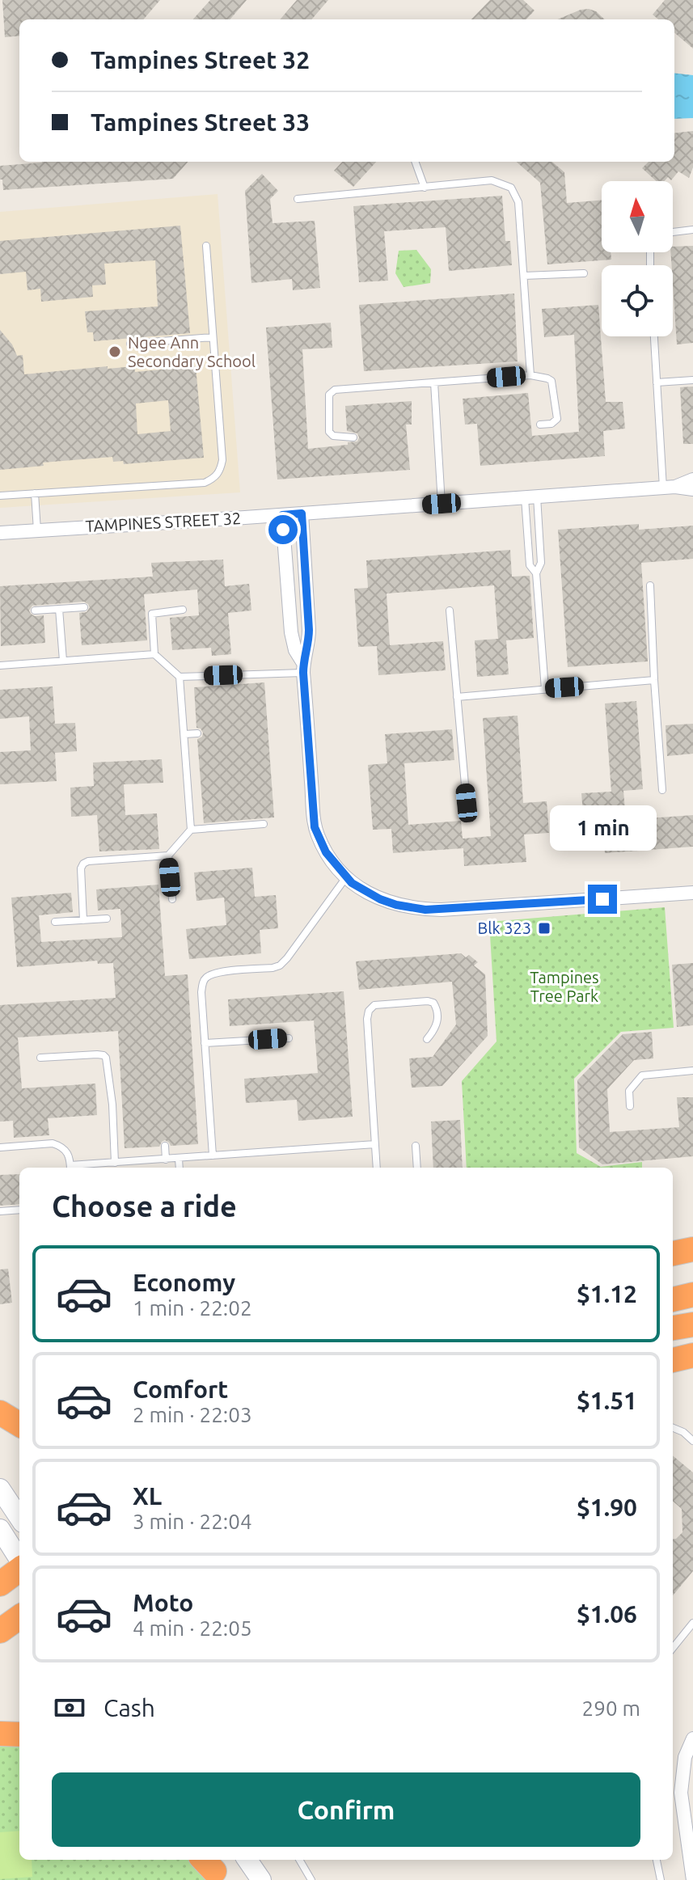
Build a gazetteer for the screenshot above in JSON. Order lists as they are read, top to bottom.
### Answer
{
  "streets": {
    "street": ["TAMPINES STREET 32"]
  },
  "parks": ["Tampines Tree Park"],
  "places": {
    "other": ["Ngee Ann Secondary School"],
    "transit": ["Blk 323"]
  },
  "north": "top",
  "page": {
    "banner": ["Tampines Street 32", "Tampines Street 33"],
    "bubble": "1 min",
    "heading": "Choose a ride",
    "list": [
      {
        "name": "Economy",
        "note": "1 min · 22:02",
        "value": "$1.12"
      },
      {
        "name": "Comfort",
        "note": "2 min · 22:03",
        "value": "$1.51"
      },
      {
        "name": "XL",
        "note": "3 min · 22:04",
        "value": "$1.90"
      },
      {
        "name": "Moto",
        "note": "4 min · 22:05",
        "value": "$1.06"
      }
    ],
    "pay": ["Cash", "290 m"],
    "buttons": "Confirm"
  }
}
